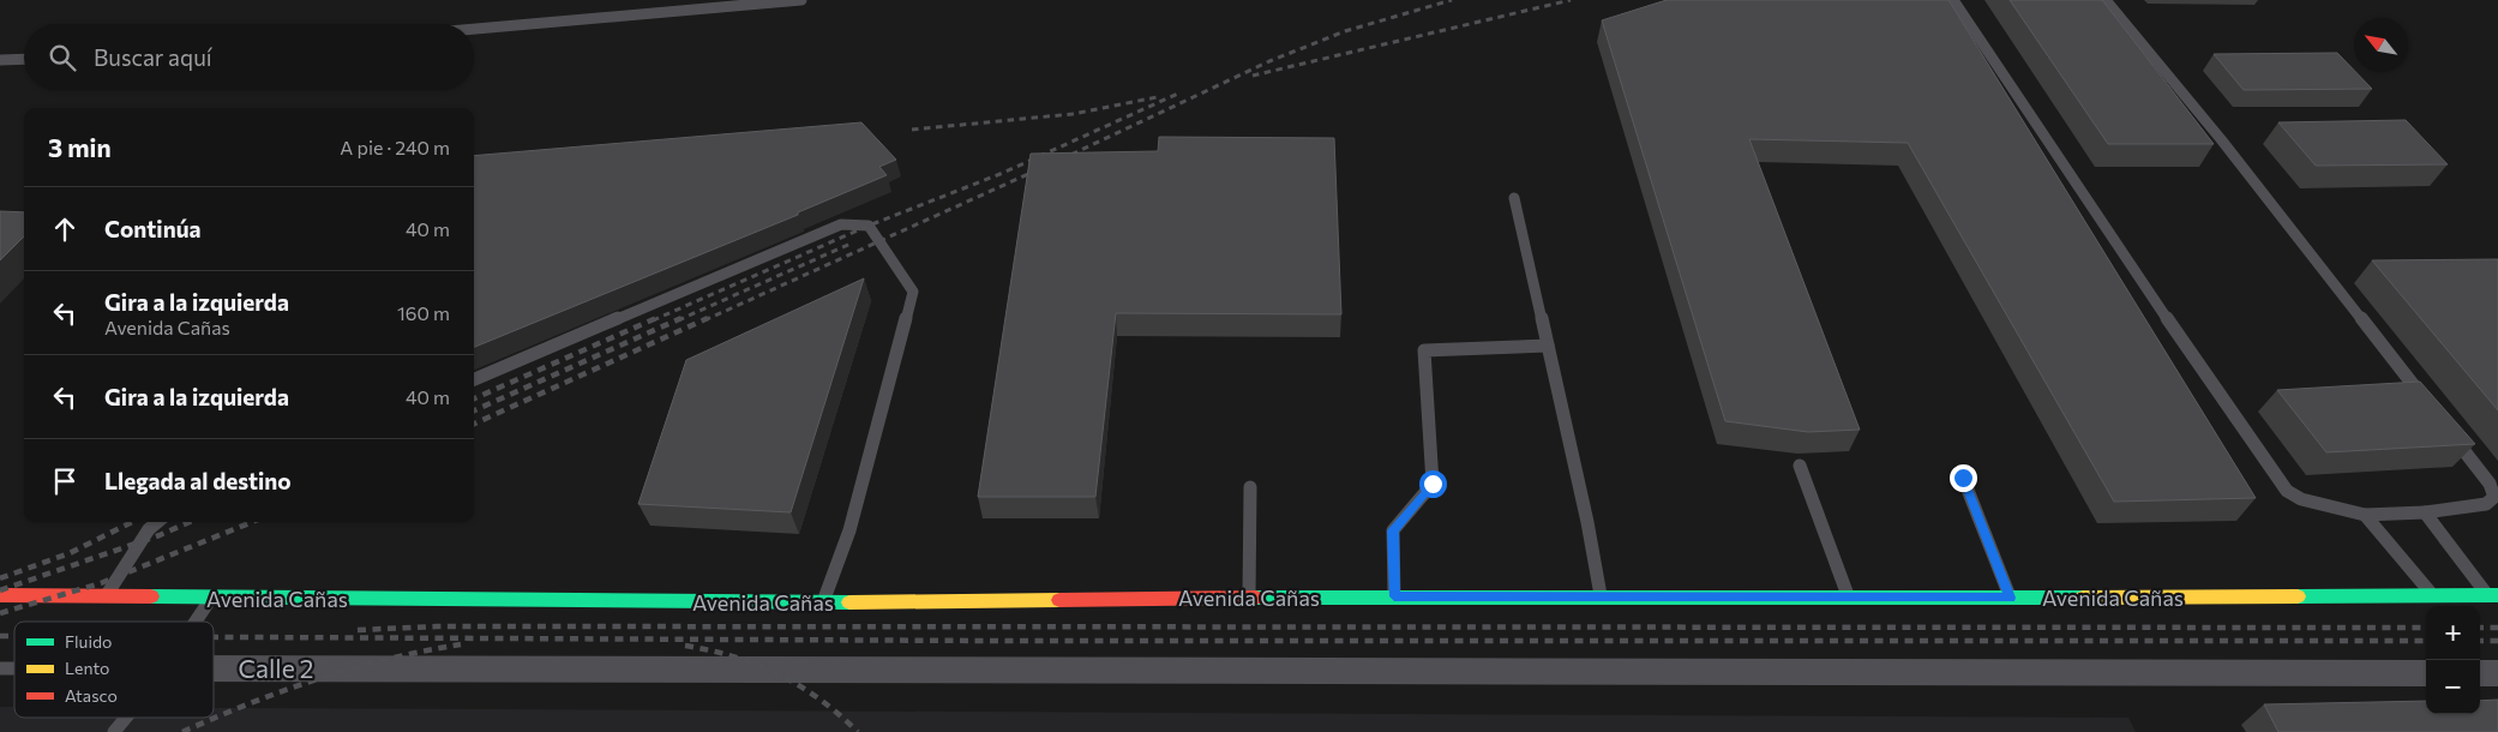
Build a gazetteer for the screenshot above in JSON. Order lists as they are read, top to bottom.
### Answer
{
  "streets": {
    "street": ["Avenida Cañas", "Calle 2"]
  },
  "legend": ["Fluido", "Lento", "Atasco"],
  "north": "top left",
  "page": {
    "search": "Buscar aquí",
    "heading": ["3 min", "A pie · 240 m"],
    "list": [
      ["Continúa", "40 m"],
      ["Gira a la izquierda", "Avenida Cañas", "160 m"],
      ["Gira a la izquierda", "40 m"],
      "Llegada al destino"
    ],
    "map_buttons": ["+", "−"]
  }
}
